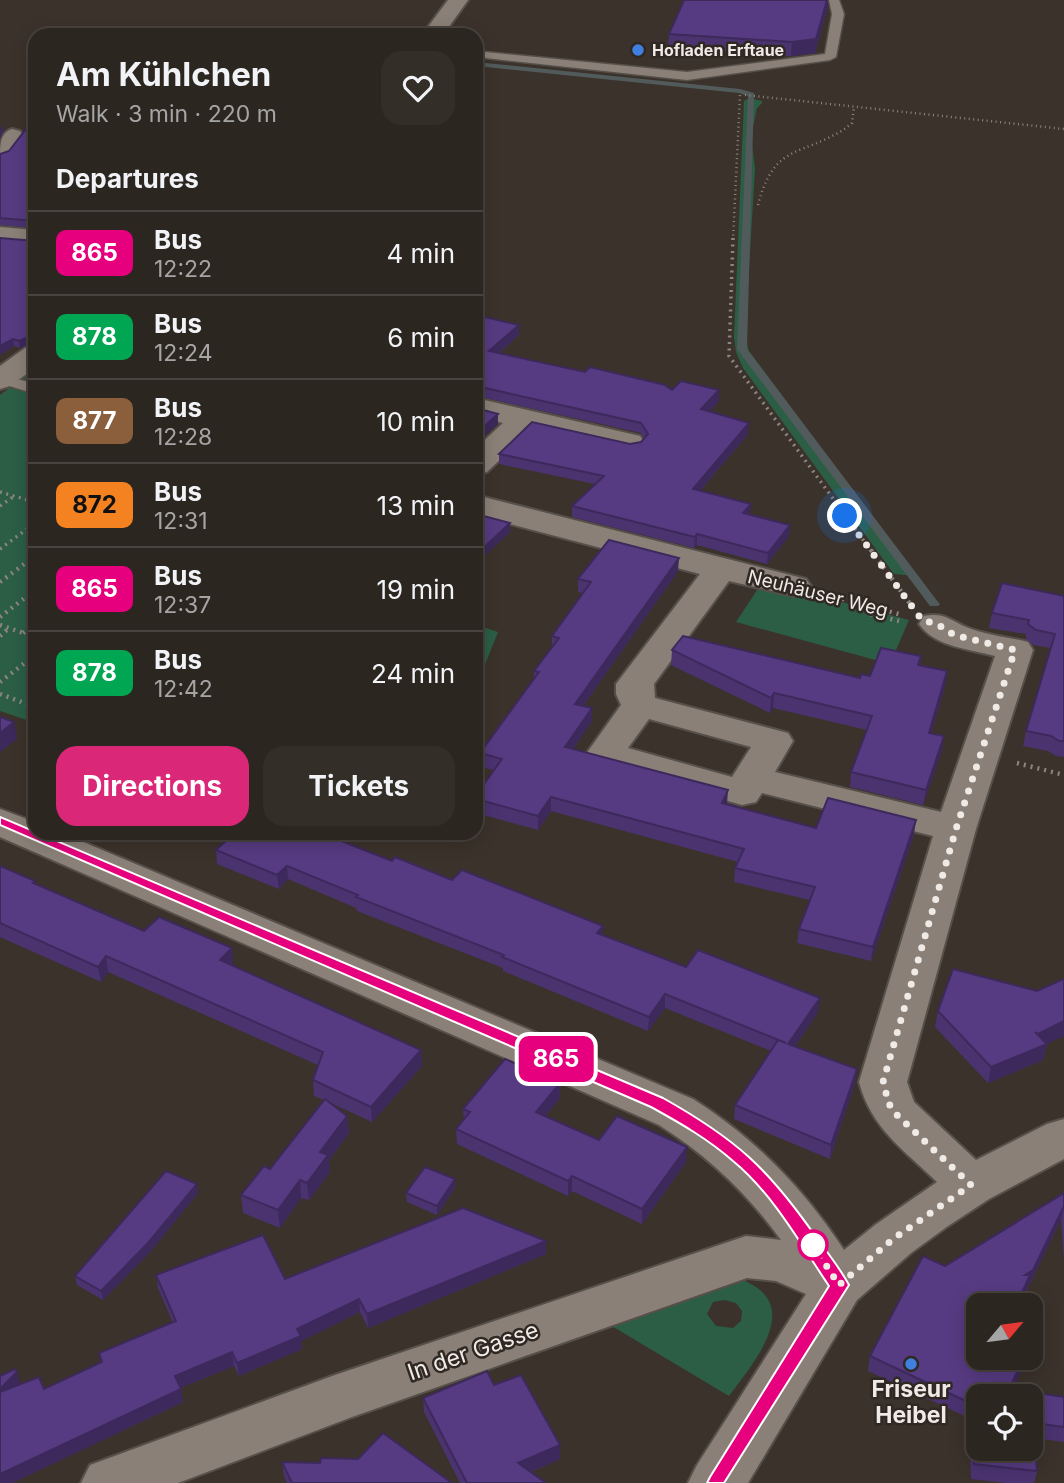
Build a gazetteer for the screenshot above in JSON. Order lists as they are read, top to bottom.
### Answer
{
  "streets": {
    "street": ["Neuhäuser Weg", "In der Gasse"]
  },
  "places": ["Hofladen Erftaue", "Friseur Heibel"],
  "lines": ["bus line 865"],
  "north": "top right",
  "page": {
    "on_map": "865",
    "heading": [
      ["Am Kühlchen", "Walk · 3 min · 220 m"],
      "Departures"
    ],
    "list": [
      {
        "mark": "865",
        "name": "Bus",
        "note": "12:22",
        "value": "4 min"
      },
      {
        "mark": "878",
        "name": "Bus",
        "note": "12:24",
        "value": "6 min"
      },
      {
        "mark": "877",
        "name": "Bus",
        "note": "12:28",
        "value": "10 min"
      },
      {
        "mark": "872",
        "name": "Bus",
        "note": "12:31",
        "value": "13 min"
      },
      {
        "mark": "865",
        "name": "Bus",
        "note": "12:37",
        "value": "19 min"
      },
      {
        "mark": "878",
        "name": "Bus",
        "note": "12:42",
        "value": "24 min"
      }
    ],
    "buttons": ["Directions", "Tickets"]
  }
}
